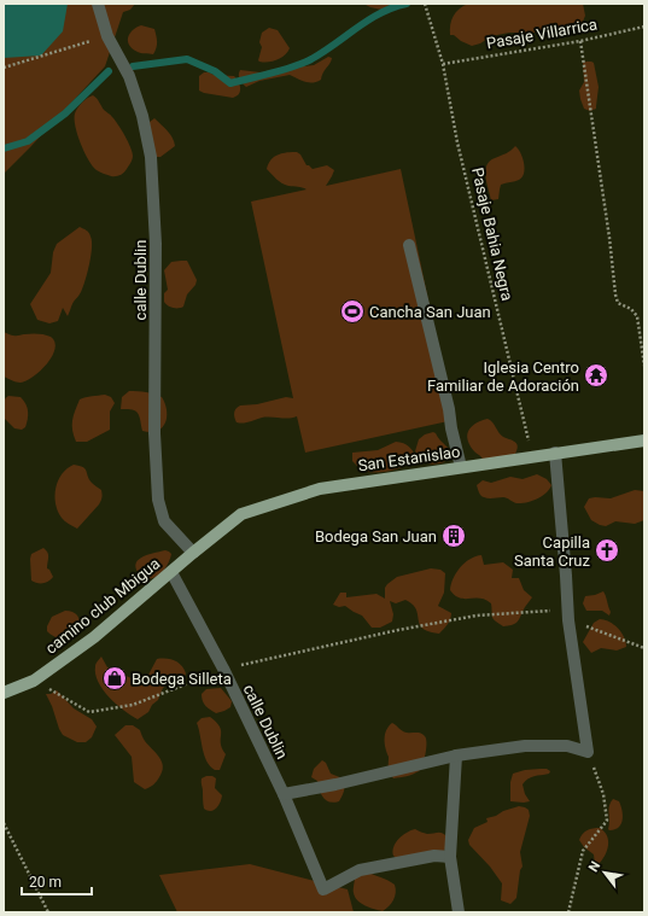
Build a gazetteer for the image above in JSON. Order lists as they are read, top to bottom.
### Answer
{
  "streets": {
    "main road": ["San Estanislao", "camino club Mbigua"],
    "street": ["calle Dublin"],
    "path": ["Pasaje Villarrica", "Pasaje Bahia Negra"]
  },
  "crossings": [
    ["Pasaje Villarrica", "Pasaje Bahia Negra"],
    ["Pasaje Bahia Negra", "San Estanislao"],
    ["calle Dublin", "San Estanislao"],
    ["calle Dublin", "camino club Mbigua"],
    ["San Estanislao", "camino club Mbigua"]
  ],
  "places": {
    "sports": ["Cancha San Juan"],
    "temple": ["Iglesia Centro Familiar de Adoración"],
    "building": ["Bodega San Juan"],
    "church": ["Capilla Santa Cruz"],
    "shop": ["Bodega Silleta"]
  },
  "scale_bar": "20 m",
  "north": "top left"
}
